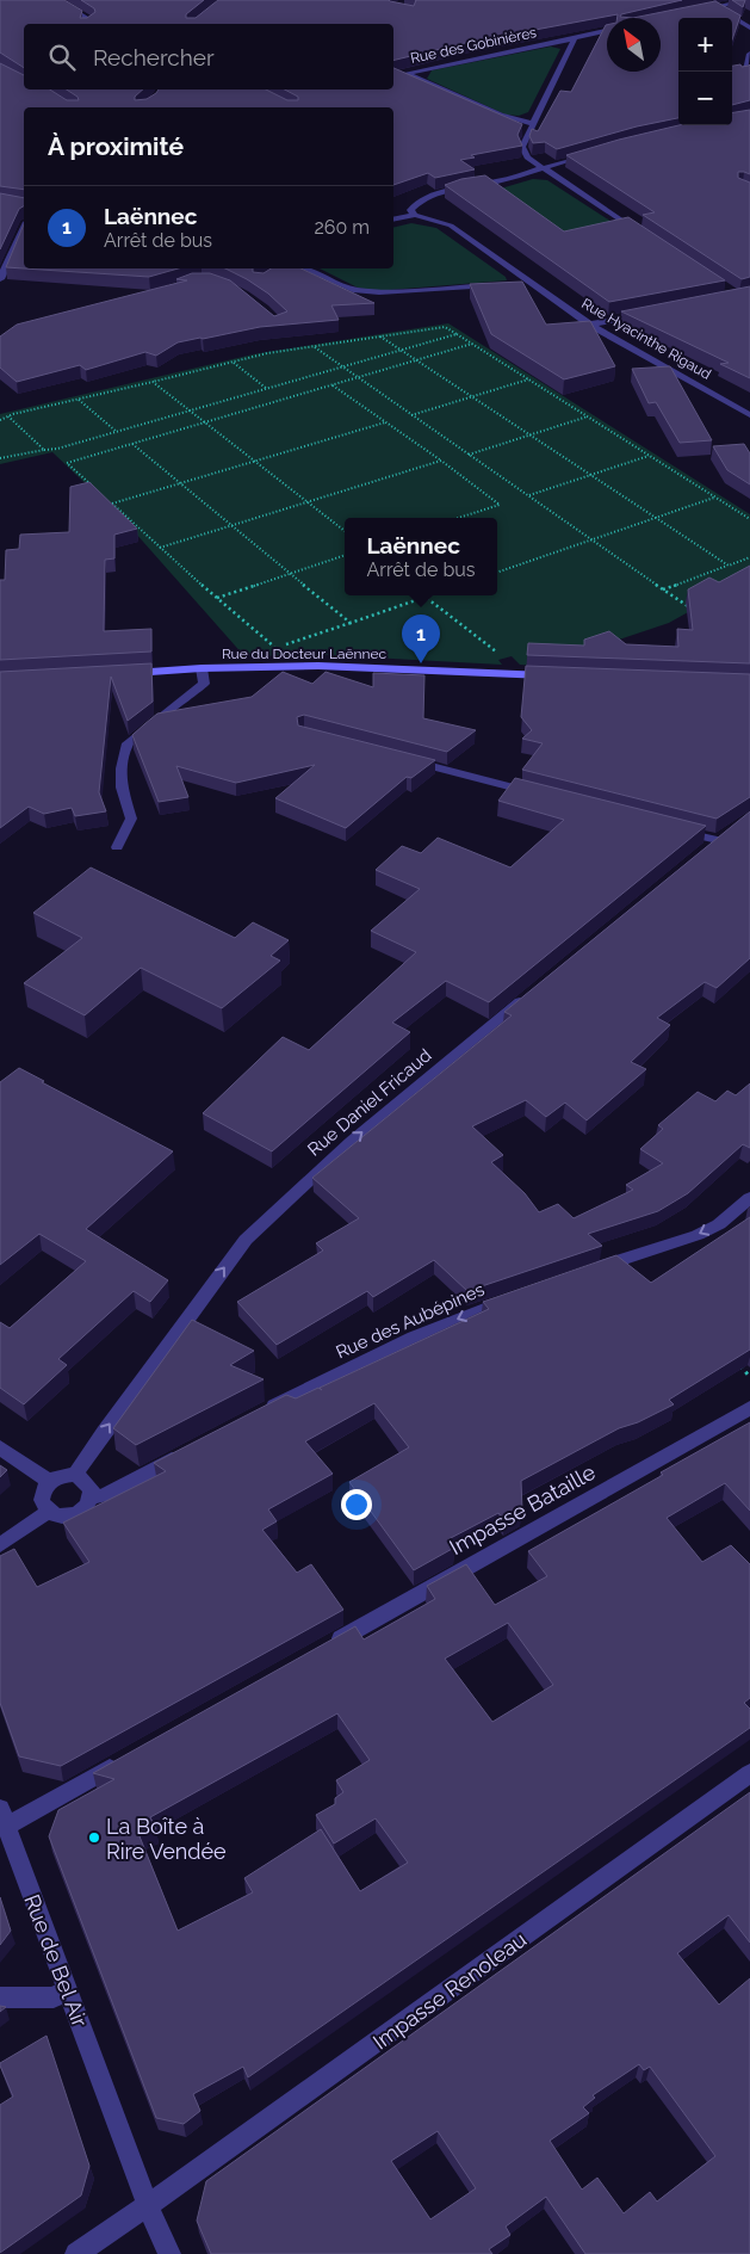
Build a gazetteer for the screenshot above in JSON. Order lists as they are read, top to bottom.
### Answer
{
  "streets": {
    "street": [
      "Rue des Gobinières",
      "Rue Hyacinthe Rigaud",
      "Rue du Docteur Laënnec",
      "Rue Daniel Fricaud",
      "Rue des Aubépines",
      "Impasse Bataille",
      "Rue de Bel Air",
      "Impasse Renoleau"
    ]
  },
  "crossings": [
    ["Rue de Bel Air", "Impasse Renoleau"]
  ],
  "one_way": ["Rue Daniel Fricaud", "Rue des Aubépines"],
  "places": ["La Boîte à Rire Vendée"],
  "north": "top left",
  "page": {
    "map_buttons": ["+", "−"],
    "search": "Rechercher",
    "heading": "À proximité",
    "list": [
      {
        "mark": "1",
        "name": "Laënnec",
        "note": "Arrêt de bus",
        "value": "260 m"
      }
    ],
    "popup": ["Laënnec", "Arrêt de bus"],
    "pins": "1"
  }
}
